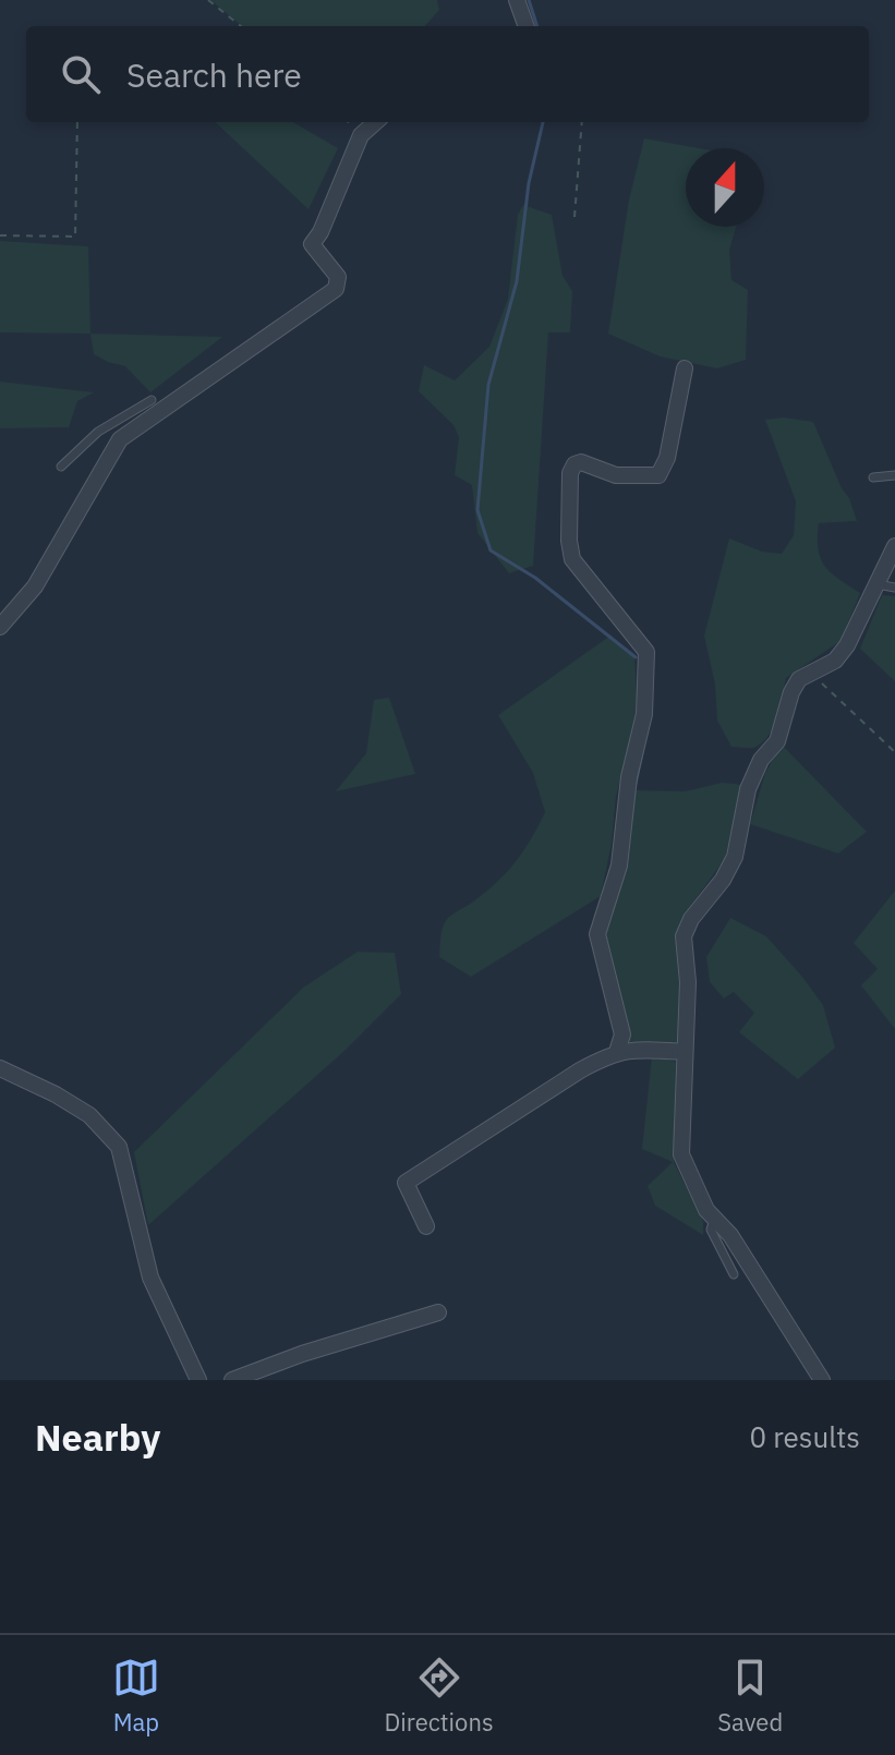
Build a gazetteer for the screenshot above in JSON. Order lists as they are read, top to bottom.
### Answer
{
  "north": "top",
  "page": {
    "search": "Search here",
    "heading": ["Nearby", "0 results"],
    "nav": ["Map", "Directions", "Saved"]
  }
}
